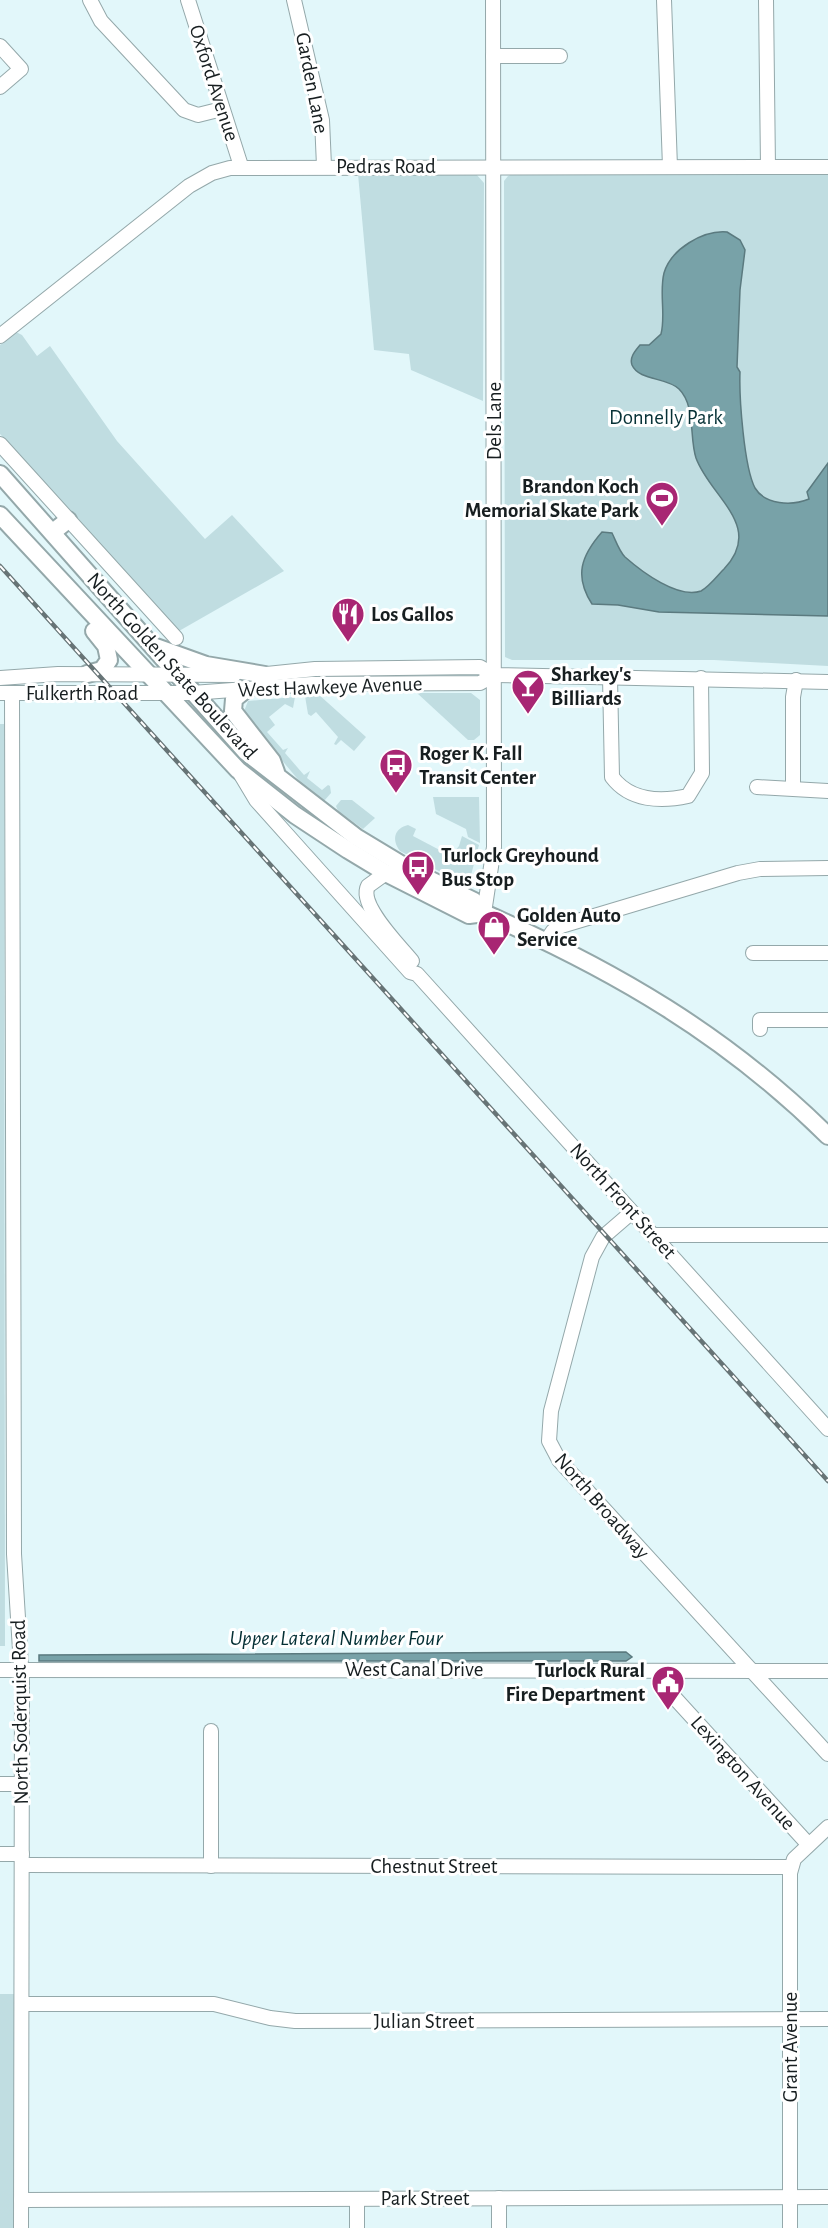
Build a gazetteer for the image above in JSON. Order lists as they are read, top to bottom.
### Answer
{
  "streets": {
    "main road": ["North Golden State Boulevard"],
    "street": [
      "Oxford Avenue",
      "Garden Lane",
      "Pedras Road",
      "Dels Lane",
      "West Hawkeye Avenue",
      "Fulkerth Road",
      "North Front Street",
      "North Broadway",
      "West Canal Drive",
      "North Soderquist Road",
      "Lexington Avenue",
      "Chestnut Street",
      "Julian Street",
      "Grant Avenue",
      "Park Street"
    ]
  },
  "crossings": [
    ["Oxford Avenue", "Pedras Road"],
    ["Garden Lane", "Pedras Road"],
    ["Pedras Road", "Dels Lane"],
    ["Dels Lane", "North Golden State Boulevard"],
    ["Dels Lane", "West Hawkeye Avenue"],
    ["North Golden State Boulevard", "West Hawkeye Avenue"],
    ["North Golden State Boulevard", "Fulkerth Road"],
    ["North Golden State Boulevard", "North Front Street"],
    ["West Hawkeye Avenue", "Fulkerth Road"],
    ["Fulkerth Road", "North Soderquist Road"],
    ["North Front Street", "North Broadway"],
    ["North Broadway", "West Canal Drive"],
    ["West Canal Drive", "North Soderquist Road"],
    ["West Canal Drive", "Lexington Avenue"],
    ["North Soderquist Road", "Chestnut Street"],
    ["North Soderquist Road", "Julian Street"],
    ["North Soderquist Road", "Park Street"],
    ["Chestnut Street", "Grant Avenue"],
    ["Julian Street", "Grant Avenue"],
    ["Grant Avenue", "Park Street"]
  ],
  "water": ["Upper Lateral Number Four"],
  "parks": ["Donnelly Park"],
  "places": {
    "sports": ["Brandon Koch Memorial Skate Park"],
    "restaurant": ["Los Gallos"],
    "bar": ["Sharkey's Billiards"],
    "bus stop": ["Roger K. Fall Transit Center", "Turlock Greyhound Bus Stop"],
    "shop": ["Golden Auto Service"],
    "public building": ["Turlock Rural Fire Department"]
  }
}
